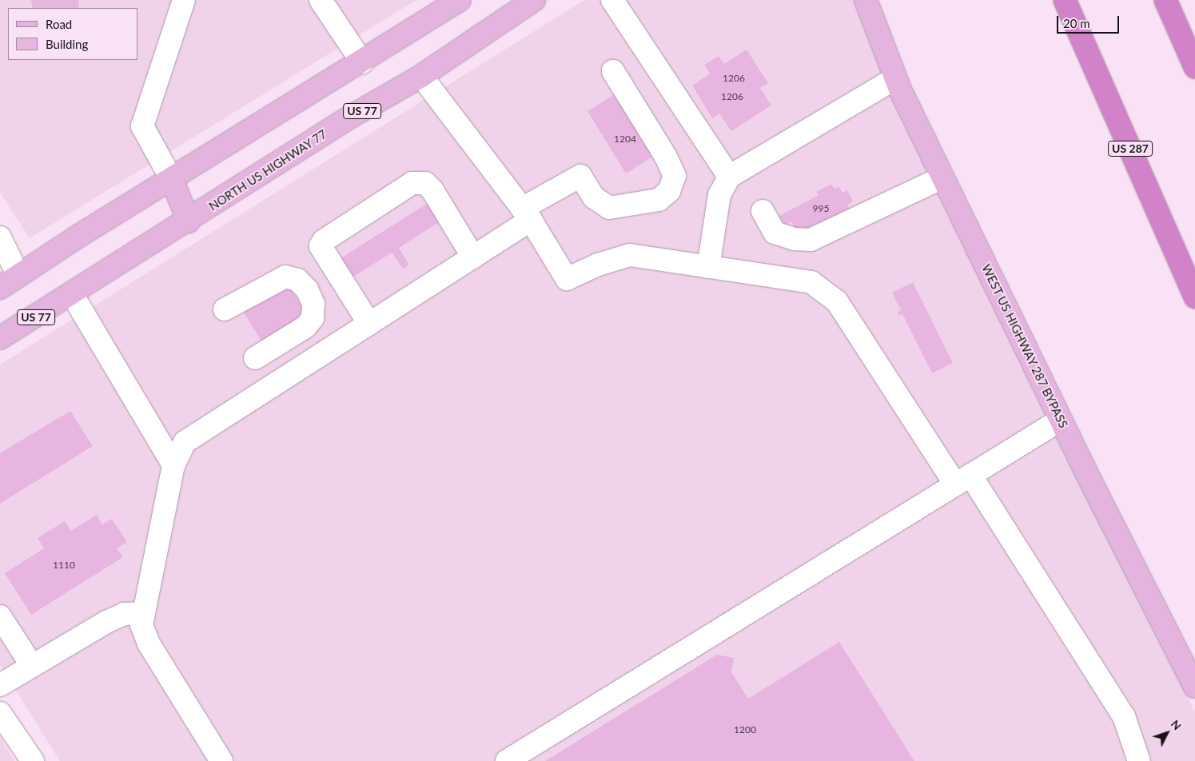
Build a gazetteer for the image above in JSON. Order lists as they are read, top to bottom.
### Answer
{
  "streets": {
    "highway": ["US 287"],
    "main road": ["US 77", "NORTH US HIGHWAY 77", "WEST US HIGHWAY 287 BYPASS"]
  },
  "house_numbers": [
    "1206",
    "1206",
    "1204",
    "995",
    "1110",
    "1200"
  ],
  "legend": ["Road", "Building"],
  "scale_bar": "20 m",
  "north": "top right"
}
